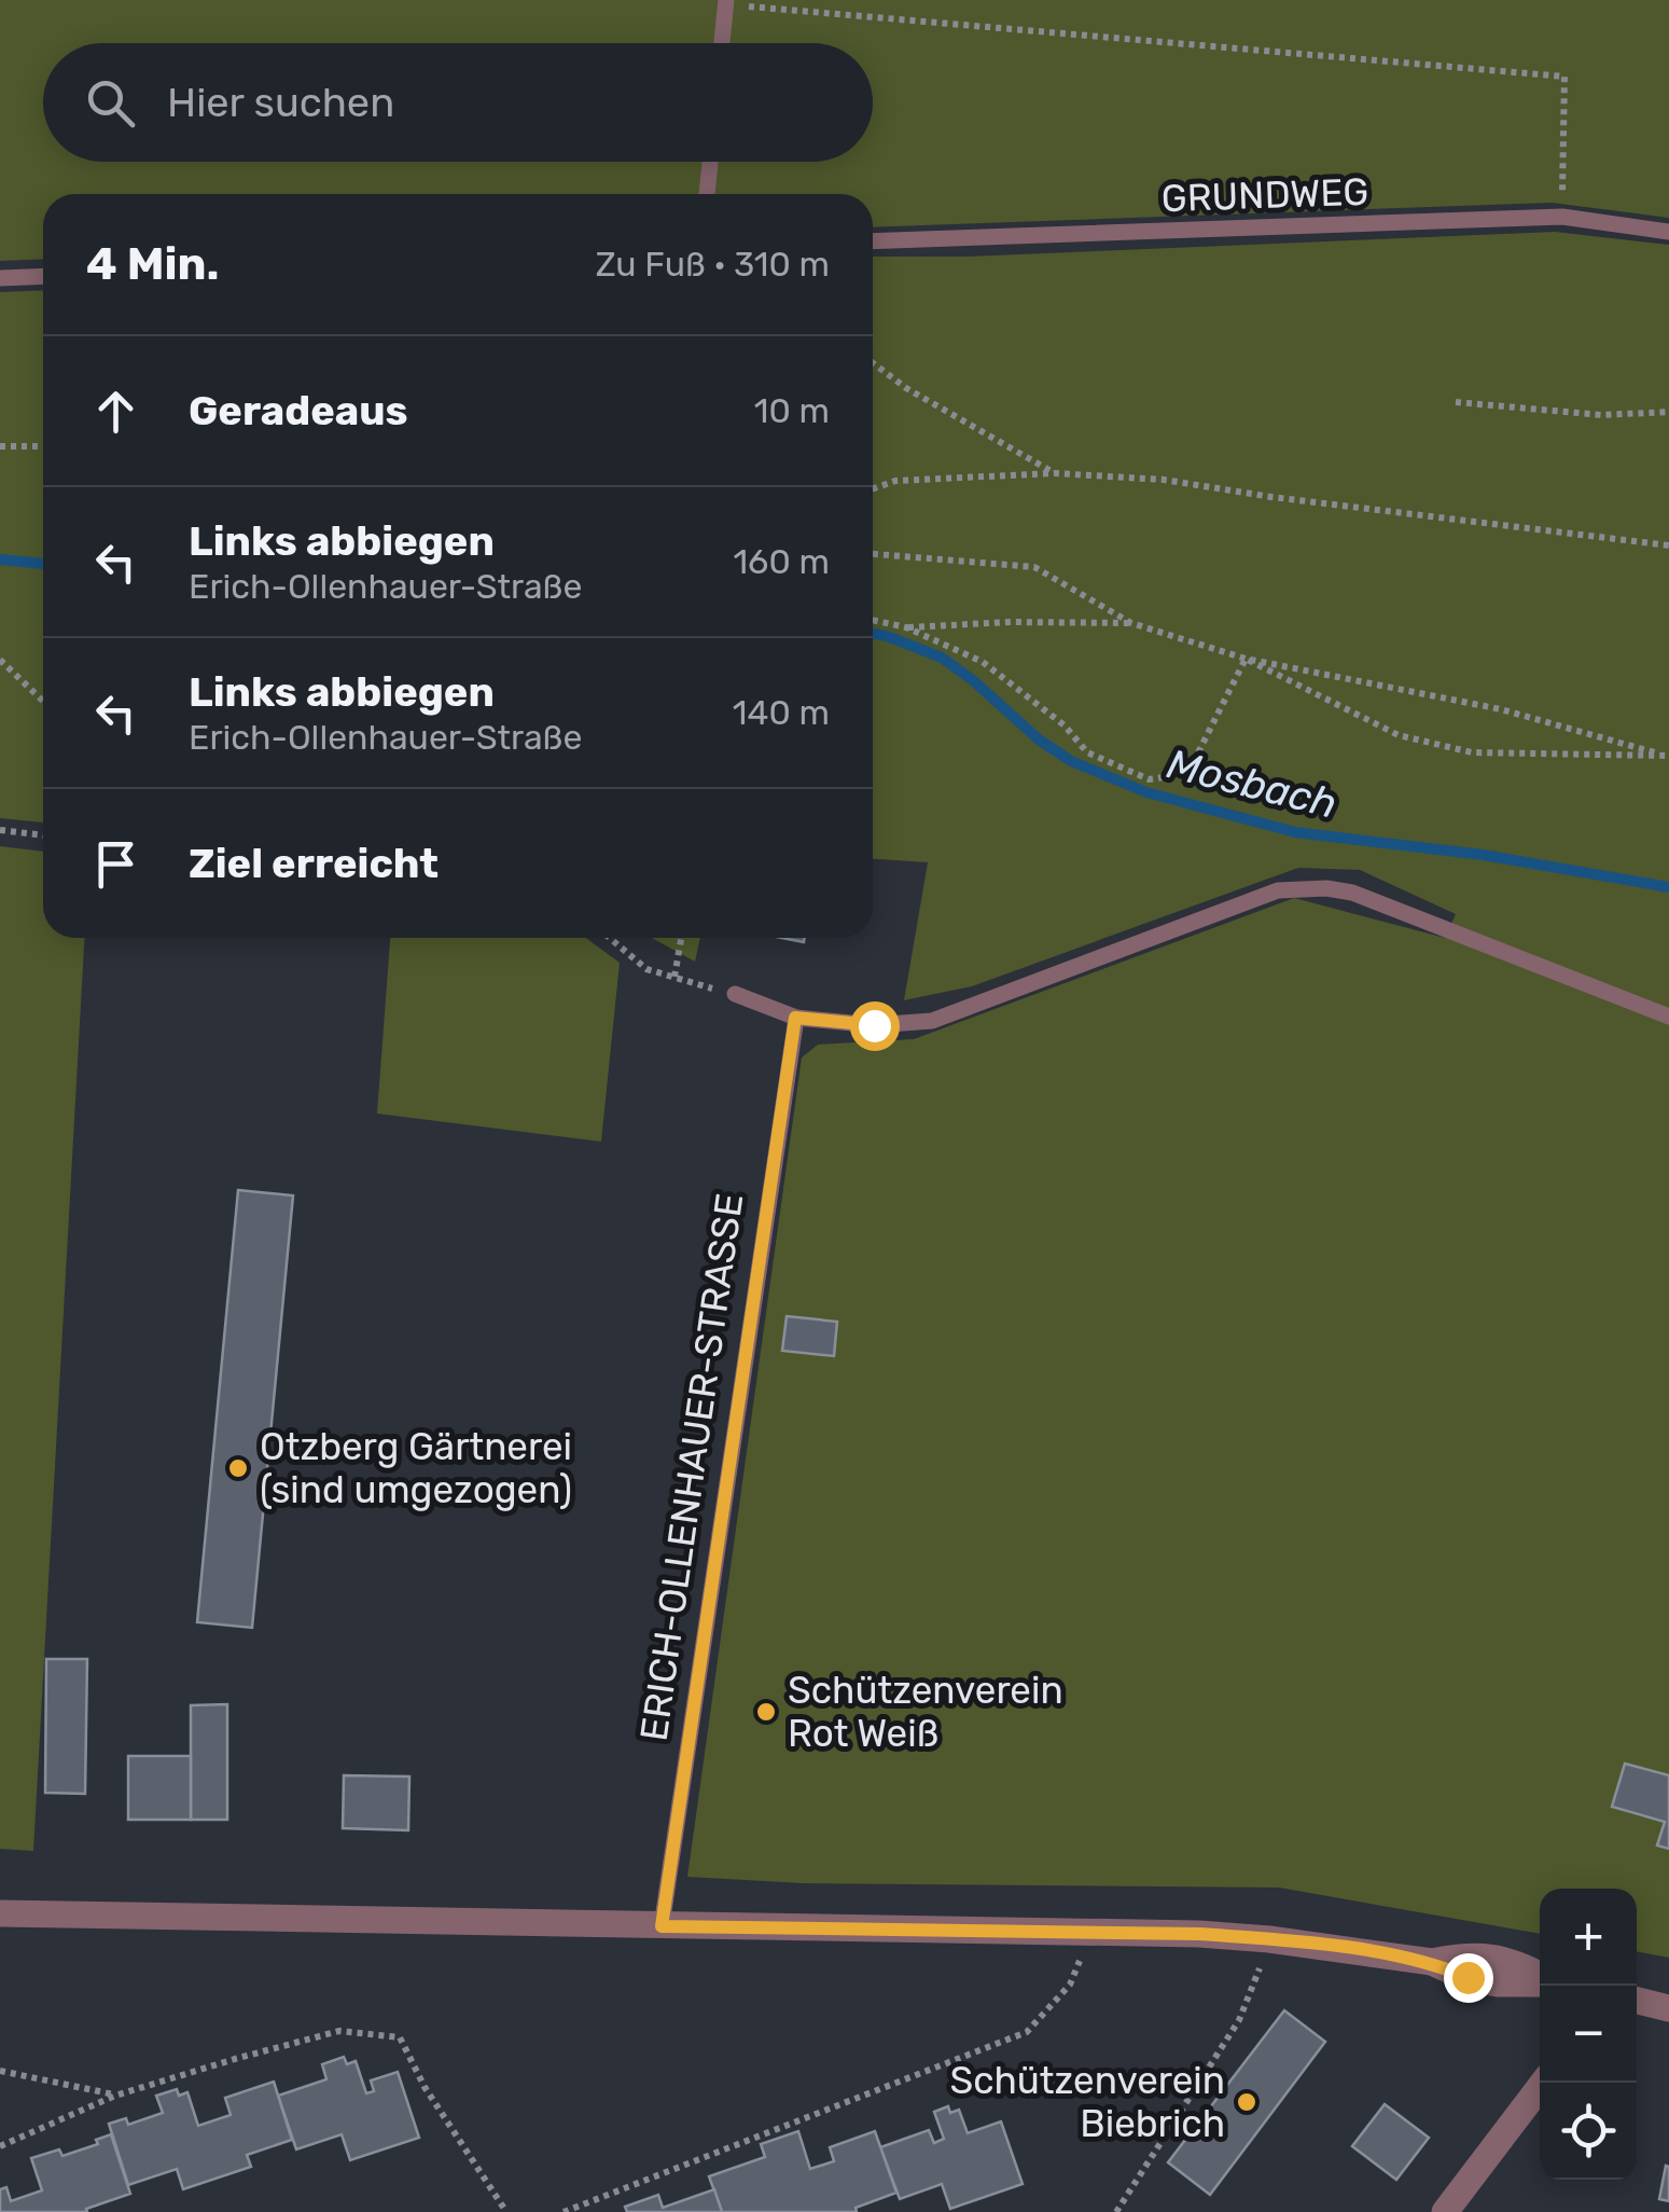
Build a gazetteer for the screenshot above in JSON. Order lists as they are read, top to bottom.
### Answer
{
  "streets": {
    "lane": ["GRUNDWEG", "ERICH-OLLENHAUER-STRASSE"]
  },
  "water": ["Mosbach"],
  "places": ["Otzberg Gärtnerei (sind umgezogen)", "Schützenverein Rot Weiß", "Schützenverein Biebrich"],
  "page": {
    "search": "Hier suchen",
    "heading": ["4 Min.", "Zu Fuß · 310 m"],
    "list": [
      ["Geradeaus", "10 m"],
      ["Links abbiegen", "Erich-Ollenhauer-Straße", "160 m"],
      ["Links abbiegen", "Erich-Ollenhauer-Straße", "140 m"],
      "Ziel erreicht"
    ],
    "map_buttons": ["+", "−"]
  }
}
